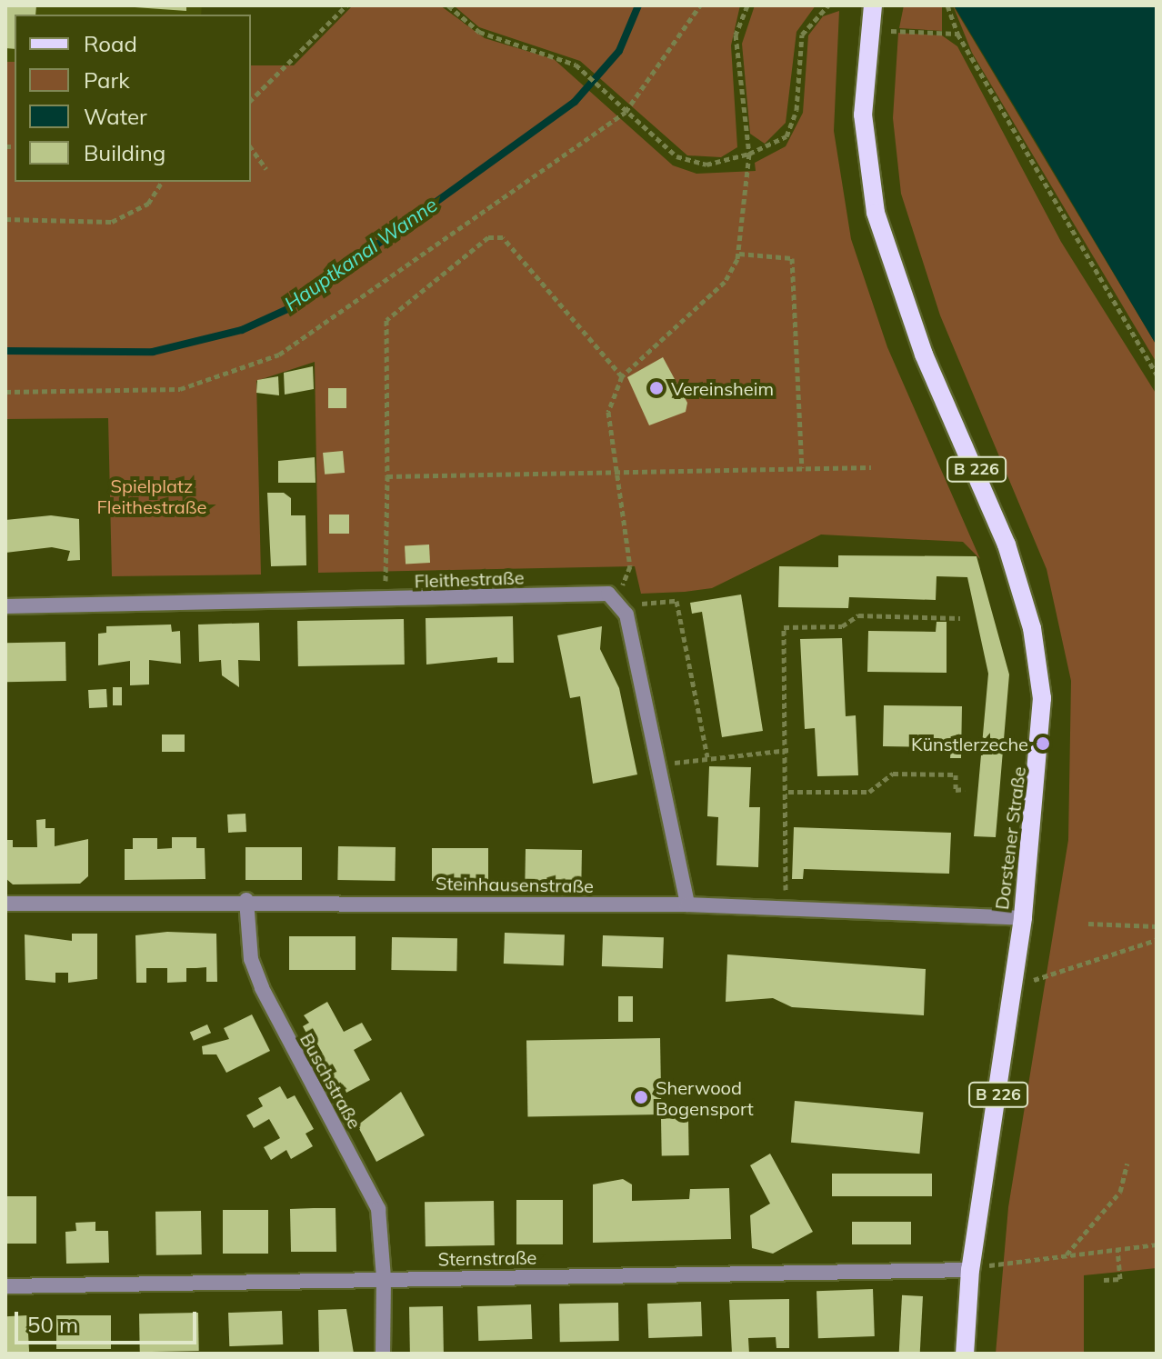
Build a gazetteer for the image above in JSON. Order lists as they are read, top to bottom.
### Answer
{
  "streets": {
    "main road": ["B 226", "Dorstener Straße"],
    "street": [
      "Fleithestraße",
      "Steinhausenstraße",
      "Buschstraße",
      "Sternstraße"
    ]
  },
  "crossings": [
    ["Dorstener Straße", "Steinhausenstraße"],
    ["Dorstener Straße", "Sternstraße"],
    ["Steinhausenstraße", "Buschstraße"],
    ["Buschstraße", "Sternstraße"]
  ],
  "water": ["Hauptkanal Wanne"],
  "parks": ["Spielplatz Fleithestraße"],
  "places": ["Vereinsheim", "Künstlerzeche", "Sherwood Bogensport"],
  "legend": [
    "Road",
    "Park",
    "Water",
    "Building"
  ],
  "scale_bar": "50 m"
}
